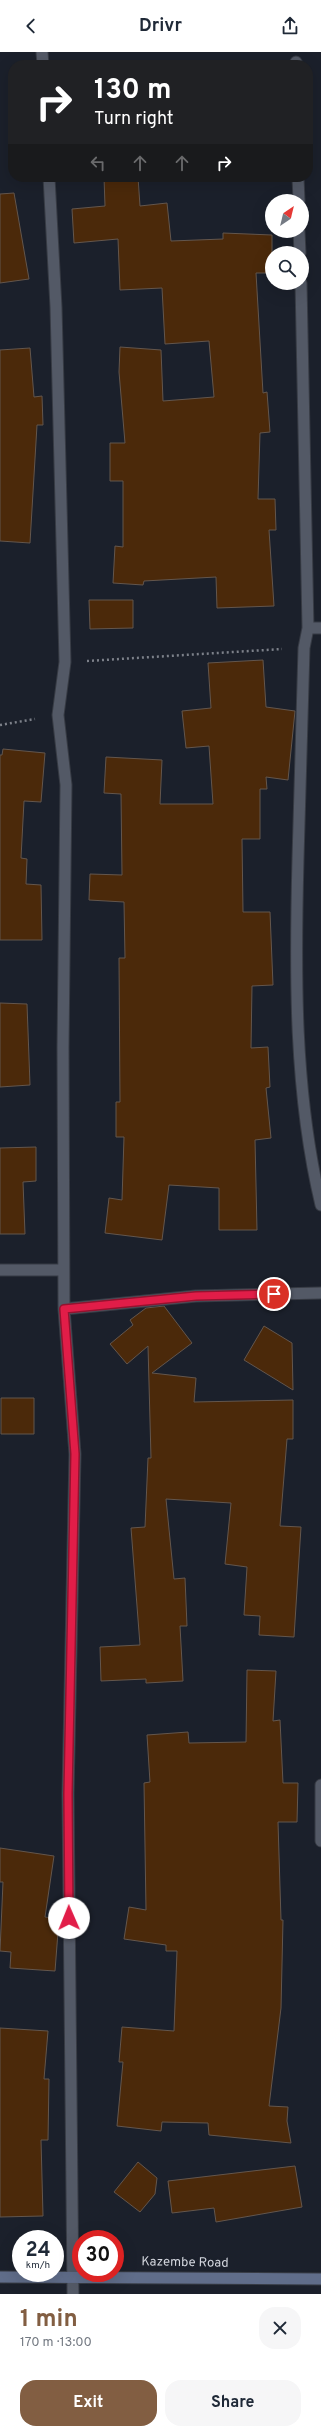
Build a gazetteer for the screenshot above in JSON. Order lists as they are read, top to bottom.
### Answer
{
  "streets": {
    "main road": ["Kazembe Road"]
  },
  "north": "top right",
  "page": {
    "header": "Drivr",
    "turn": ["130 m", "Turn right"],
    "speed": "24 km/h",
    "limit": "30",
    "heading": ["1 min", "170 m · 13:00"],
    "buttons": ["Exit", "Share"]
  }
}
